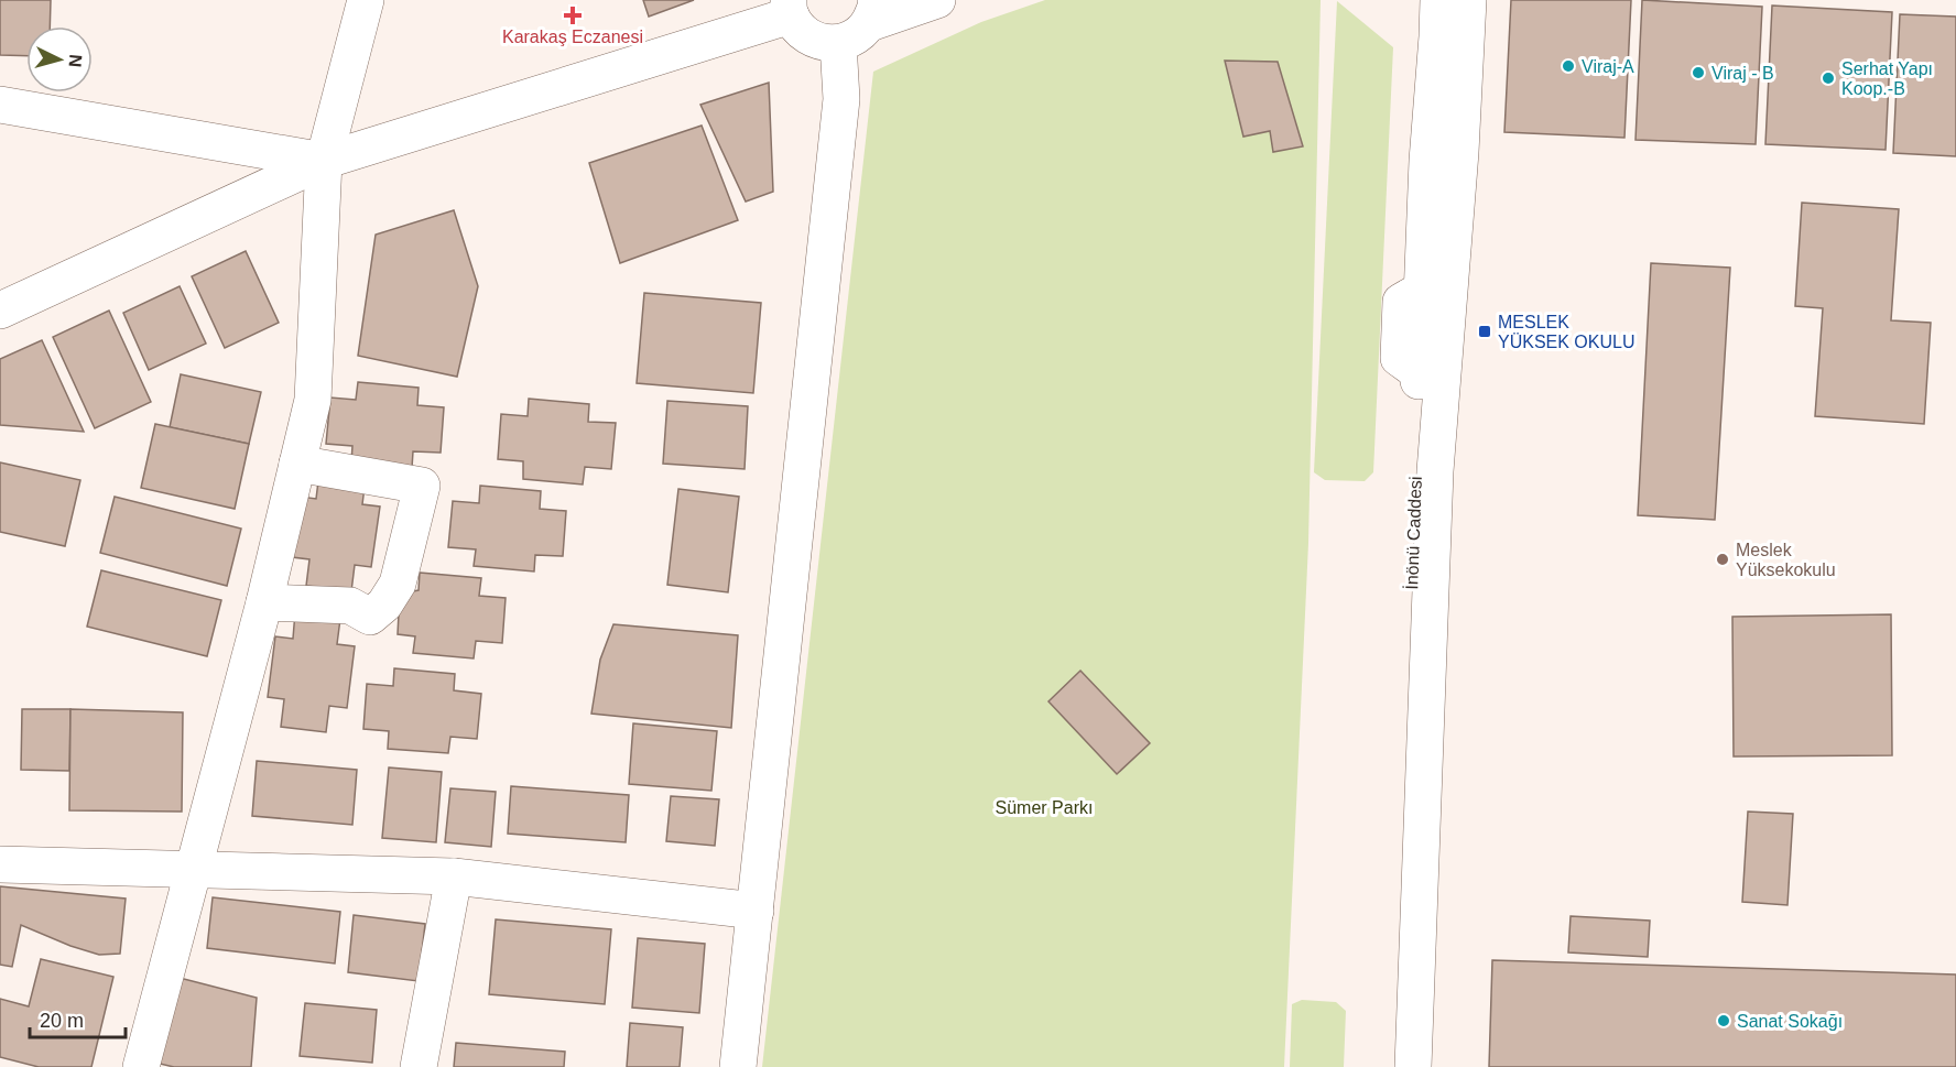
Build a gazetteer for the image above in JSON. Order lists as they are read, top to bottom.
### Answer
{
  "streets": {
    "street": ["İnönü Caddesi"]
  },
  "parks": ["Sümer Parkı"],
  "places": {
    "health": ["Karakaş Eczanesi"],
    "other": [
      "Viraj-A",
      "Viraj - B",
      "Serhat Yapı Koop.-B",
      "Meslek Yüksekokulu",
      "Sanat Sokağı"
    ],
    "transit": ["MESLEK YÜKSEK OKULU"]
  },
  "scale_bar": "20 m",
  "north": "right"
}
